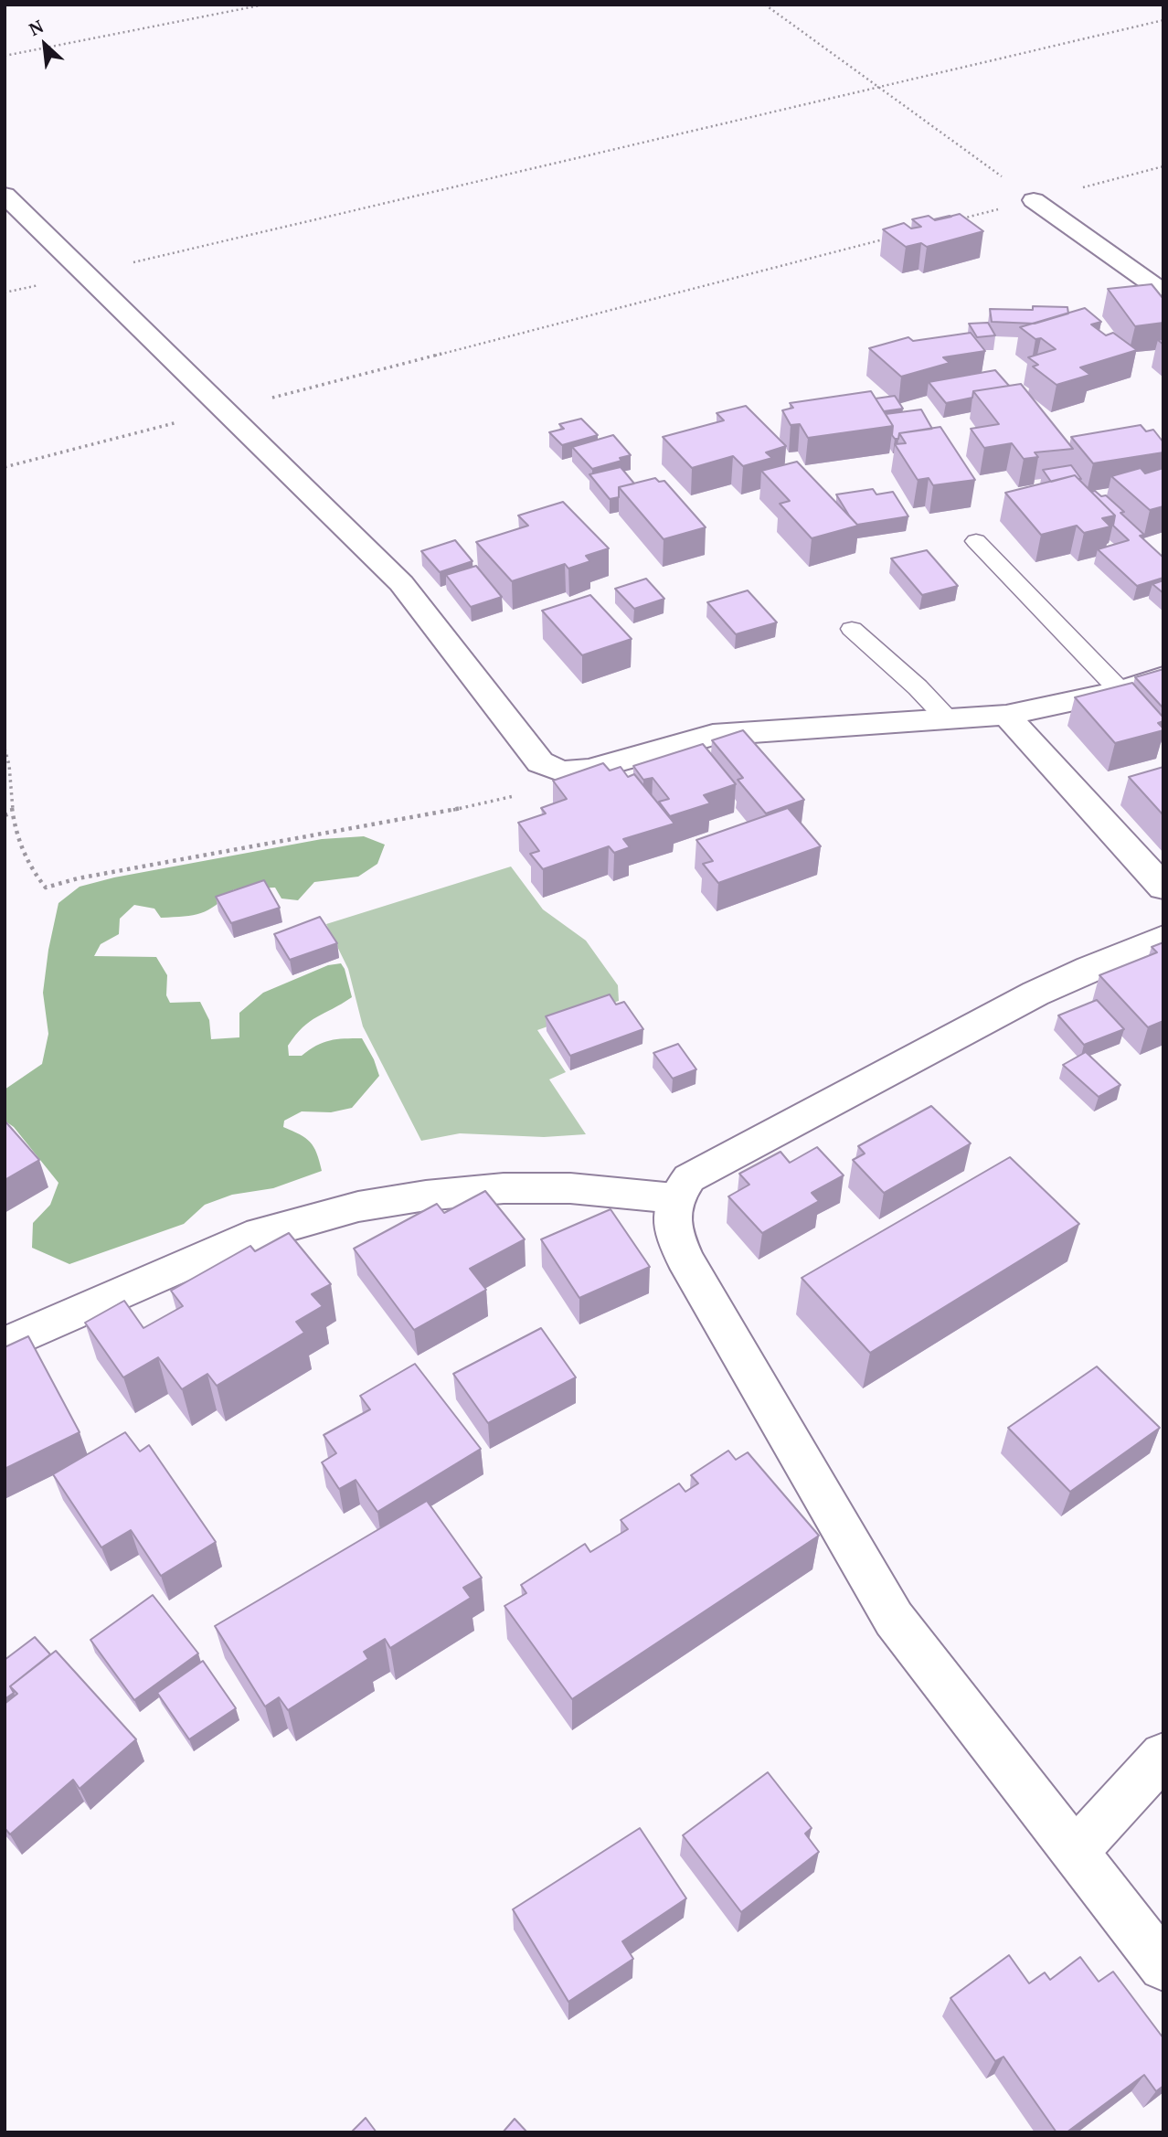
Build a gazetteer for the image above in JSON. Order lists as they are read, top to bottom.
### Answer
{
  "north": "top left"
}
